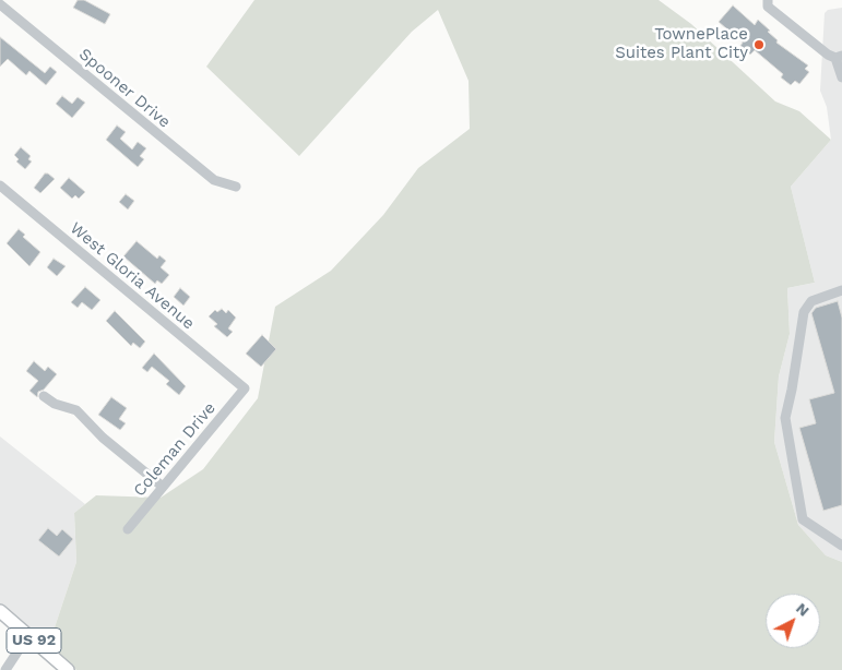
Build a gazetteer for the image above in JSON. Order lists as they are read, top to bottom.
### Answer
{
  "streets": {
    "main road": ["US 92"],
    "street": ["Spooner Drive", "West Gloria Avenue", "Coleman Drive"]
  },
  "crossings": [
    ["West Gloria Avenue", "Coleman Drive"]
  ],
  "places": ["TownePlace Suites Plant City"],
  "north": "top right"
}
